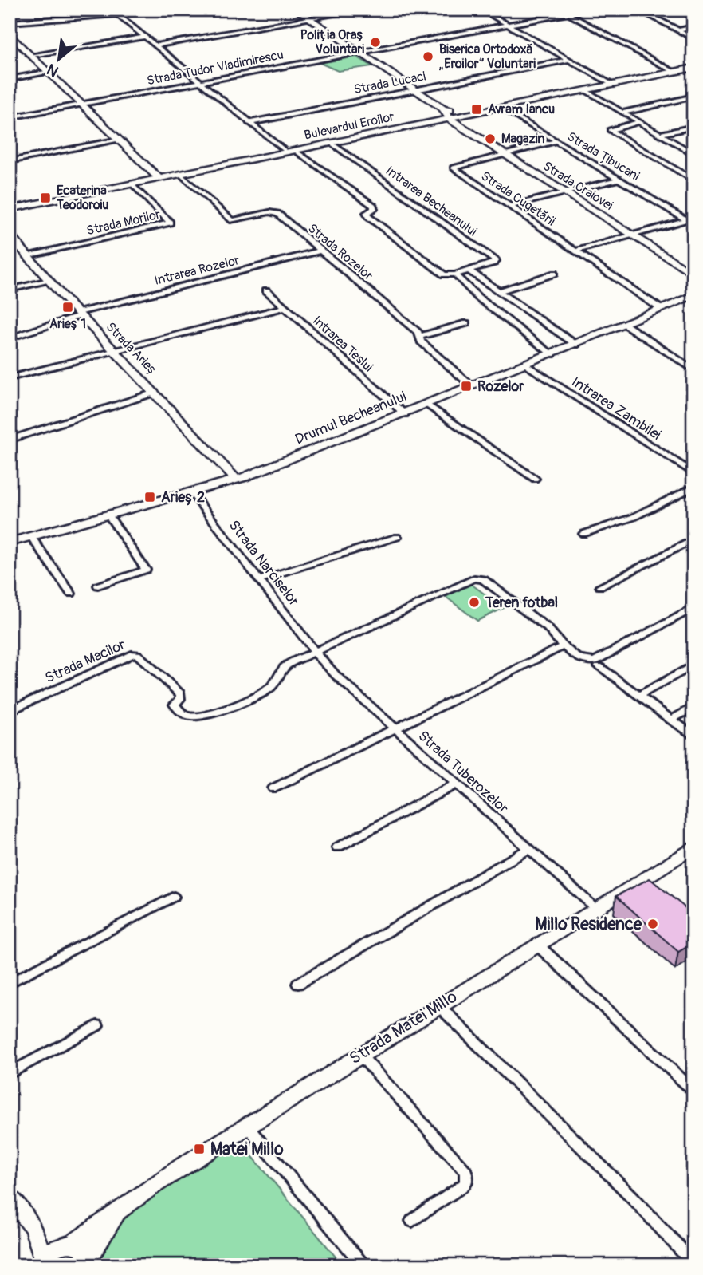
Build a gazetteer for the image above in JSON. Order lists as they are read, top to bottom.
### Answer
{
  "streets": {
    "street": [
      "Strada Tudor Vladimirescu",
      "Strada Lucaci",
      "Bulevardul Eroilor",
      "Strada Țibucani",
      "Strada Craiovei",
      "Strada Cugetării",
      "Intrarea Becheanului",
      "Strada Morilor",
      "Strada Rozelor",
      "Intrarea Rozelor",
      "Intrarea Teslui",
      "Strada Arieș",
      "Intrarea Zambilei",
      "Drumul Becheanului",
      "Strada Narciselor",
      "Strada Macilor",
      "Strada Tuberozelor",
      "Strada Matei Millo"
    ]
  },
  "crossings": [
    ["Bulevardul Eroilor", "Strada Țibucani"],
    ["Bulevardul Eroilor", "Strada Craiovei"],
    ["Bulevardul Eroilor", "Intrarea Becheanului"],
    ["Bulevardul Eroilor", "Strada Morilor"],
    ["Bulevardul Eroilor", "Strada Rozelor"],
    ["Strada Țibucani", "Strada Cugetării"],
    ["Strada Craiovei", "Strada Cugetării"],
    ["Strada Cugetării", "Drumul Becheanului"],
    ["Strada Morilor", "Strada Arieș"],
    ["Strada Rozelor", "Intrarea Rozelor"],
    ["Strada Rozelor", "Drumul Becheanului"],
    ["Intrarea Rozelor", "Strada Arieș"],
    ["Intrarea Teslui", "Drumul Becheanului"],
    ["Strada Arieș", "Drumul Becheanului"],
    ["Intrarea Zambilei", "Drumul Becheanului"],
    ["Drumul Becheanului", "Strada Narciselor"],
    ["Strada Narciselor", "Strada Macilor"],
    ["Strada Narciselor", "Strada Tuberozelor"],
    ["Strada Macilor", "Strada Tuberozelor"],
    ["Strada Tuberozelor", "Strada Matei Millo"]
  ],
  "places": {
    "other": [
      "Poliția Oraș Voluntari",
      "Biserica Ortodoxă „Eroilor” Voluntari",
      "Magazin",
      "Teren fotbal",
      "Millo Residence"
    ],
    "transit": [
      "Avram Iancu",
      "Ecaterina Teodoroiu",
      "Arieș 1",
      "Rozelor",
      "Arieș 2",
      "Matei Millo"
    ]
  },
  "north": "bottom left"
}
